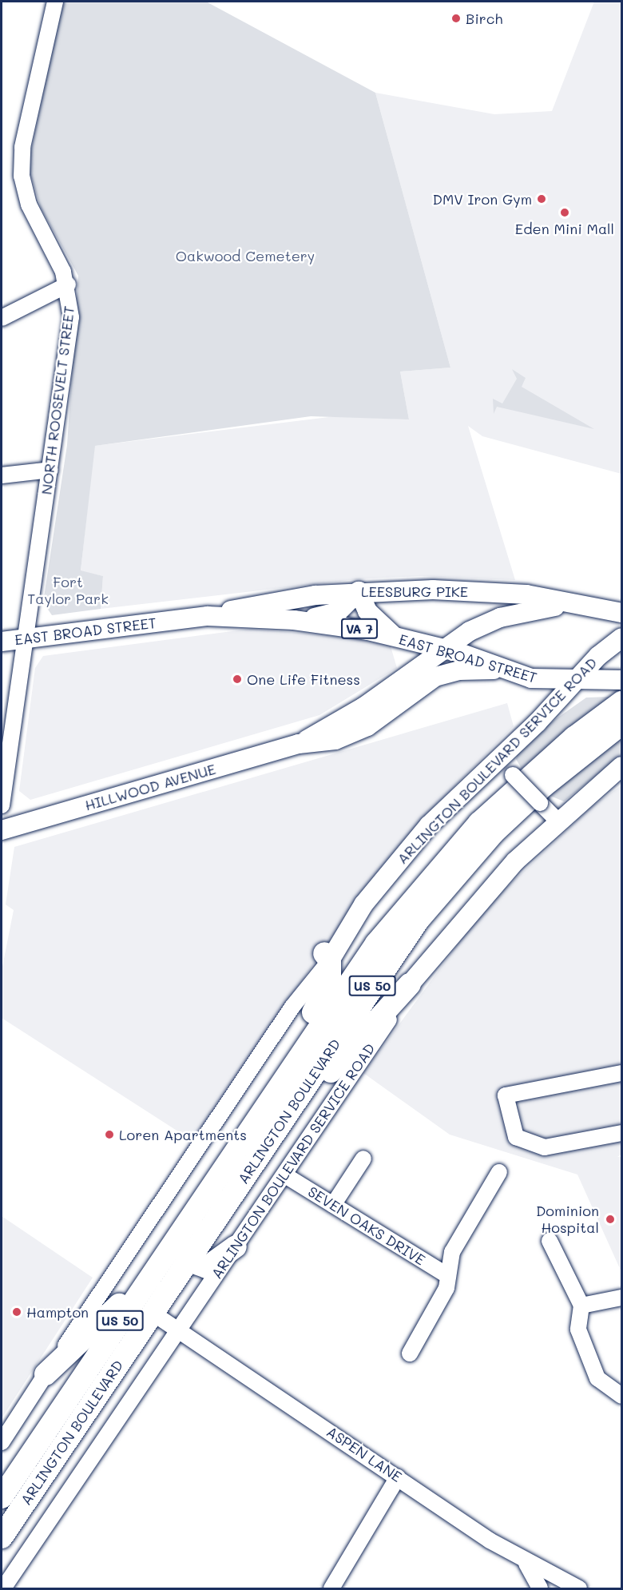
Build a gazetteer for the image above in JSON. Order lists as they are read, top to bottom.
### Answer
{
  "streets": {
    "highway": ["US 50", "ARLINGTON BOULEVARD"],
    "main road": [
      "LEESBURG PIKE",
      "VA 7",
      "EAST BROAD STREET",
      "ARLINGTON BOULEVARD SERVICE ROAD",
      "HILLWOOD AVENUE"
    ],
    "street": ["NORTH ROOSEVELT STREET", "SEVEN OAKS DRIVE", "ASPEN LANE"]
  },
  "crossings": [
    ["NORTH ROOSEVELT STREET", "EAST BROAD STREET"],
    ["LEESBURG PIKE", "EAST BROAD STREET"],
    ["LEESBURG PIKE", "HILLWOOD AVENUE"],
    ["EAST BROAD STREET", "ARLINGTON BOULEVARD SERVICE ROAD"],
    ["EAST BROAD STREET", "HILLWOOD AVENUE"],
    ["ARLINGTON BOULEVARD SERVICE ROAD", "SEVEN OAKS DRIVE"],
    ["ARLINGTON BOULEVARD SERVICE ROAD", "ASPEN LANE"],
    ["ARLINGTON BOULEVARD", "ASPEN LANE"]
  ],
  "parks": ["Oakwood Cemetery", "Fort Taylor Park"],
  "places": [
    "Birch",
    "DMV Iron Gym",
    "Eden Mini Mall",
    "One Life Fitness",
    "Loren Apartments",
    "Dominion Hospital",
    "Hampton"
  ]
}
